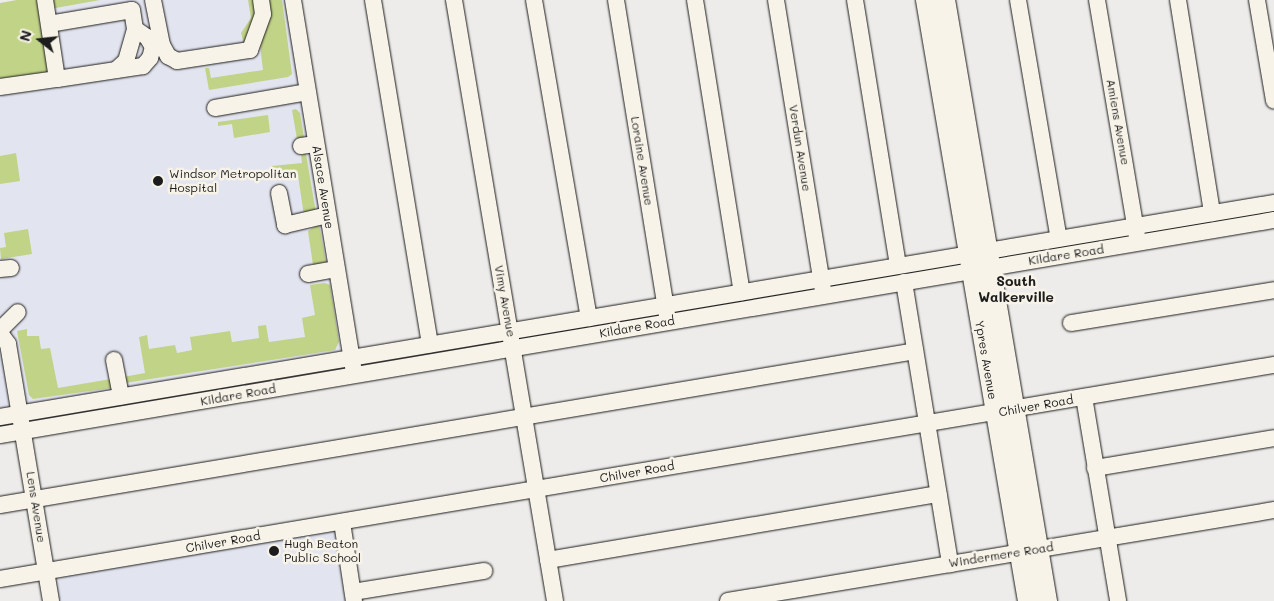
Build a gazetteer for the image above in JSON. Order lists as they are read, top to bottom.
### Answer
{
  "streets": {
    "main road": ["Ypres Avenue"],
    "street": [
      "Amiens Avenue",
      "Verdun Avenue",
      "Loraine Avenue",
      "Alsace Avenue",
      "Kildare Road",
      "Vimy Avenue",
      "Chilver Road",
      "Lens Avenue",
      "Windermere Road"
    ]
  },
  "crossings": [
    ["Amiens Avenue", "Kildare Road"],
    ["Verdun Avenue", "Kildare Road"],
    ["Loraine Avenue", "Kildare Road"],
    ["Alsace Avenue", "Kildare Road"],
    ["Kildare Road", "Vimy Avenue"],
    ["Kildare Road", "Ypres Avenue"],
    ["Kildare Road", "Lens Avenue"],
    ["Vimy Avenue", "Chilver Road"],
    ["Ypres Avenue", "Chilver Road"],
    ["Ypres Avenue", "Windermere Road"],
    ["Chilver Road", "Lens Avenue"]
  ],
  "districts": ["South Walkerville"],
  "places": ["Windsor Metropolitan Hospital", "Hugh Beaton Public School"],
  "north": "left"
}
